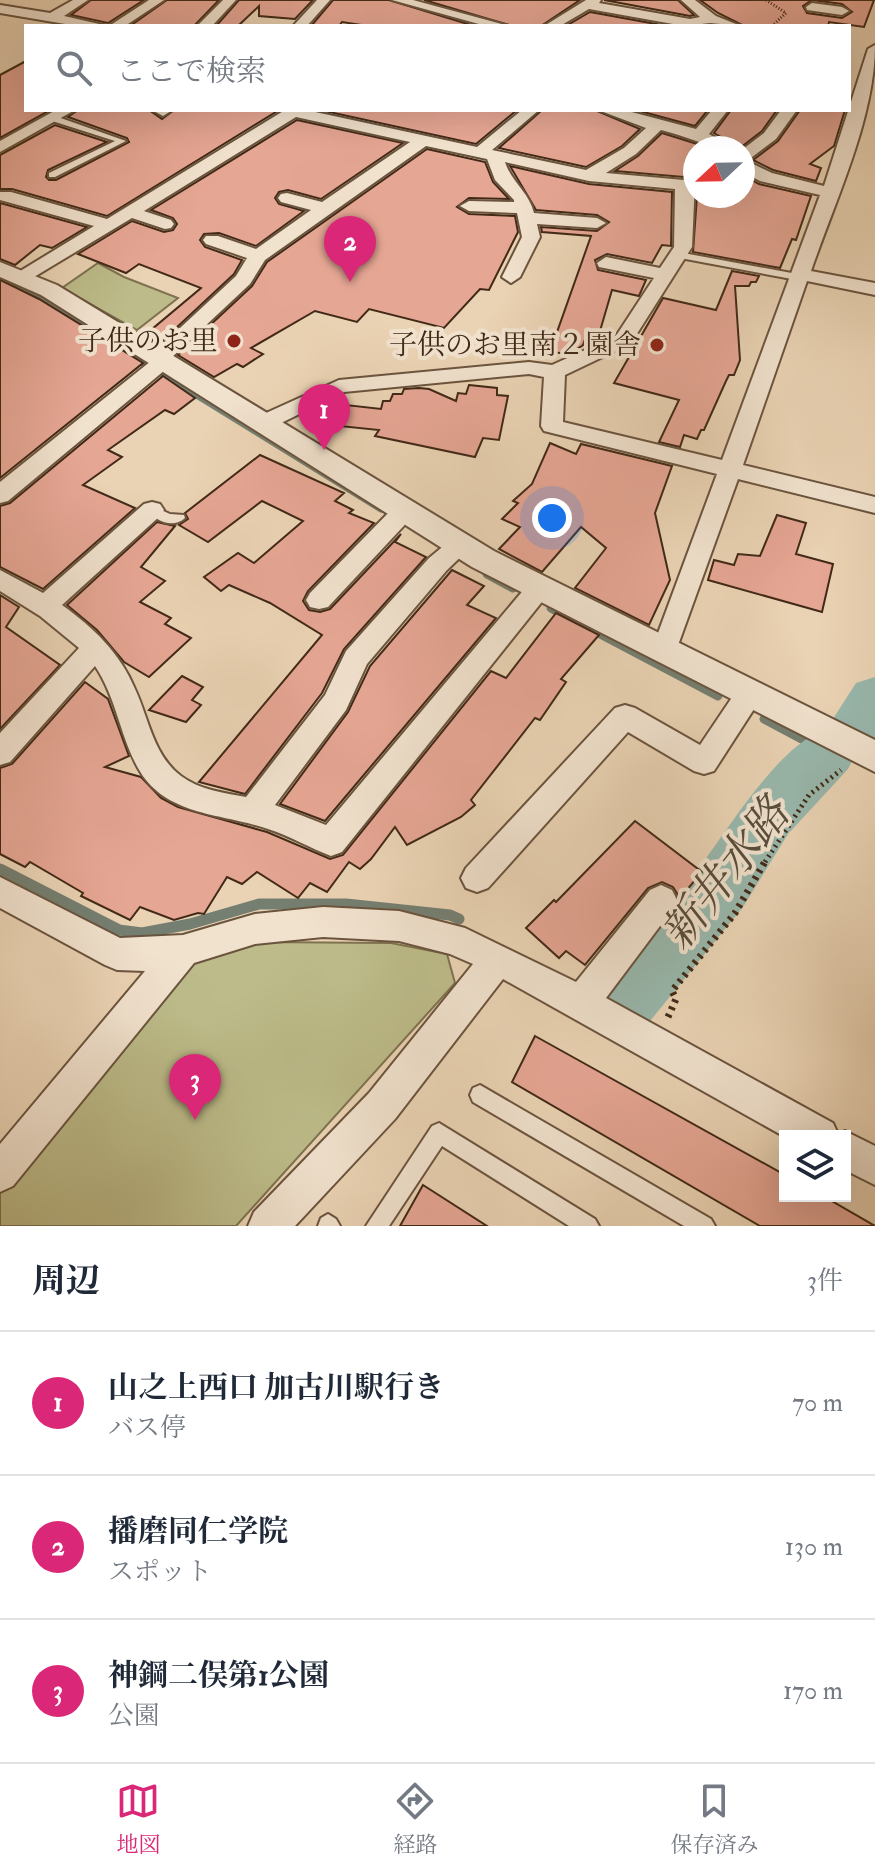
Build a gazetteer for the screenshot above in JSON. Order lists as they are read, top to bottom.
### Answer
{
  "water": ["新井水路"],
  "places": ["子供のお里", "子供のお里南２園舎"],
  "north": "left",
  "page": {
    "search": "ここで検索",
    "pins": ["2", "1", "3"],
    "heading": ["周辺", "3件"],
    "list": [
      {
        "mark": "1",
        "name": "山之上西口 加古川駅行き",
        "note": "バス停",
        "value": "70 m"
      },
      {
        "mark": "2",
        "name": "播磨同仁学院",
        "note": "スポット",
        "value": "130 m"
      },
      {
        "mark": "3",
        "name": "神鋼二俣第1公園",
        "note": "公園",
        "value": "170 m"
      }
    ],
    "nav": ["地図", "経路", "保存済み"]
  }
}
